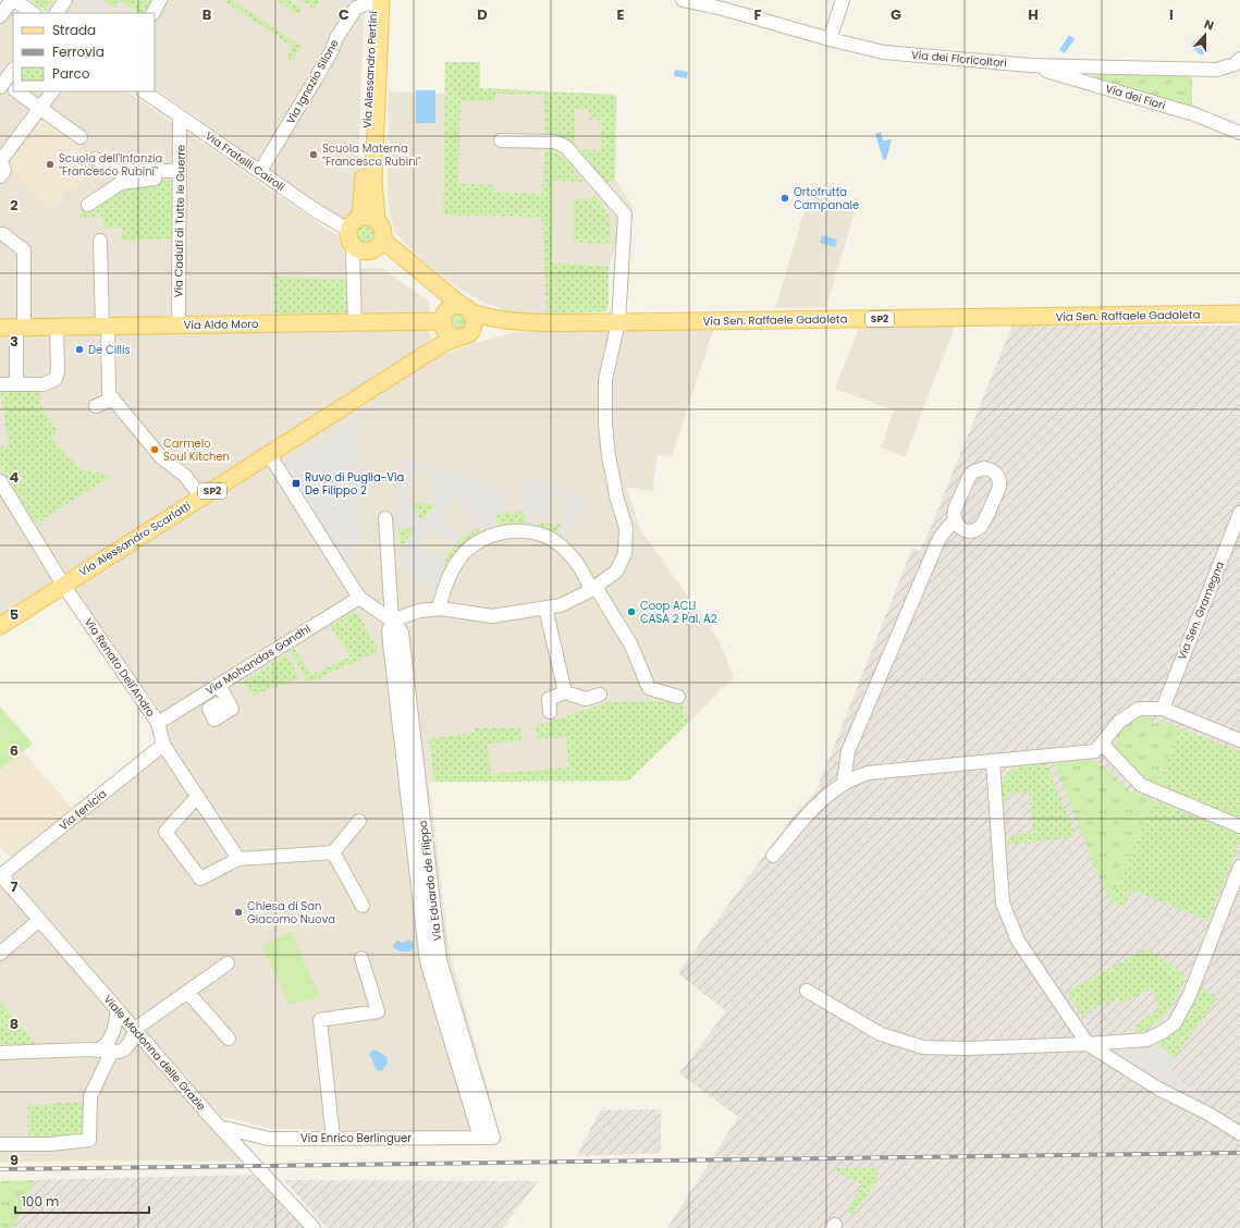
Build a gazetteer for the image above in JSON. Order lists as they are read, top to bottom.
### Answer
{
  "streets": {
    "main road": [
      "Via Alessandro Pertini",
      "Via Sen. Raffaele Gadaleta",
      "SP2",
      "Via Aldo Moro",
      "Via Alessandro Scarlatti"
    ],
    "street": [
      "Via dei Floricoltori",
      "Via Ignazio Silone",
      "Via dei Fiori",
      "Via Fratelli Cairoli",
      "Via Caduti di Tutte le Guerre",
      "Via Sen. Gramegna",
      "Via Mohandas Gandhi",
      "Via Renato Dell'Andro",
      "Via fenicia",
      "Via Eduardo de Filippo",
      "Viale Madonna delle Grazie",
      "Via Enrico Berlinguer"
    ]
  },
  "crossings": [
    ["Via dei Floricoltori", "Via dei Fiori"],
    ["Via Alessandro Pertini", "Via Ignazio Silone"],
    ["Via Alessandro Pertini", "Via Fratelli Cairoli"],
    ["Via Ignazio Silone", "Via Fratelli Cairoli"],
    ["Via Fratelli Cairoli", "Via Caduti di Tutte le Guerre"],
    ["Via Caduti di Tutte le Guerre", "Via Aldo Moro"],
    ["Via Sen. Raffaele Gadaleta", "Via Aldo Moro"],
    ["Via Sen. Raffaele Gadaleta", "Via Alessandro Scarlatti"],
    ["Via Aldo Moro", "Via Alessandro Scarlatti"],
    ["Via Alessandro Scarlatti", "Via Renato Dell'Andro"],
    ["Via Alessandro Scarlatti", "Via Eduardo de Filippo"],
    ["Via Mohandas Gandhi", "Via Renato Dell'Andro"],
    ["Via Mohandas Gandhi", "Via Eduardo de Filippo"],
    ["Via Renato Dell'Andro", "Via fenicia"],
    ["Via fenicia", "Viale Madonna delle Grazie"],
    ["Via Eduardo de Filippo", "Via Enrico Berlinguer"],
    ["Viale Madonna delle Grazie", "Via Enrico Berlinguer"]
  ],
  "places": {
    "other": [
      "Scuola Materna \"Francesco Rubini\"",
      "Scuola dell'Infanzia \"Francesco Rubini\"",
      "Ortofrutta Campanale",
      "De Cillis",
      "Carmelo Soul Kitchen",
      "Coop ACLI CASA 2 Pal. A2",
      "Chiesa di San Giacomo Nuova"
    ],
    "transit": ["Ruvo di Puglia-Via De Filippo 2"]
  },
  "legend": ["Strada", "Ferrovia", "Parco"],
  "scale_bar": "100 m",
  "north": "top",
  "grid": {
    "columns": [
      "B",
      "C",
      "D",
      "E",
      "F",
      "G",
      "H",
      "I"
    ],
    "rows": [
      "2",
      "3",
      "4",
      "5",
      "6",
      "7",
      "8",
      "9"
    ]
  }
}
